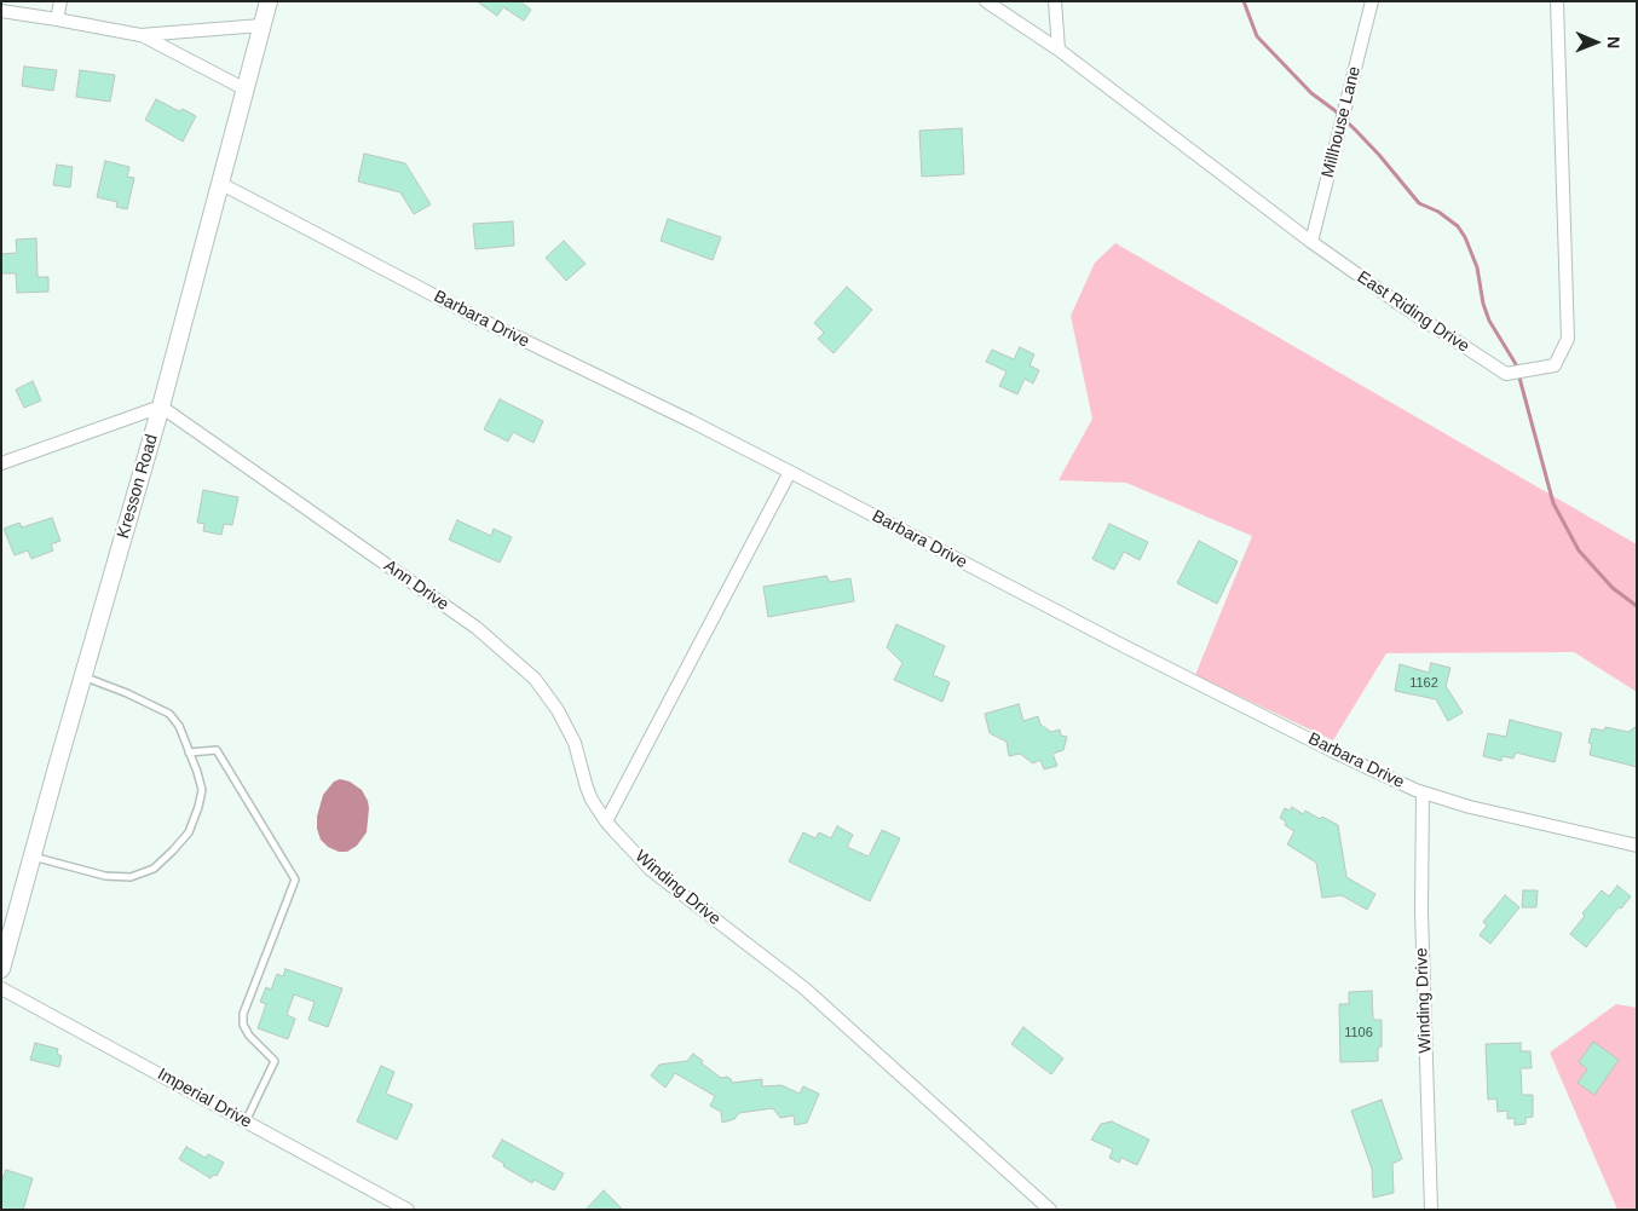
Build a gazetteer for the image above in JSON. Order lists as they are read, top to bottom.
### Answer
{
  "streets": {
    "street": [
      "Millhouse Lane",
      "East Riding Drive",
      "Barbara Drive",
      "Kresson Road",
      "Ann Drive",
      "Winding Drive",
      "Imperial Drive"
    ]
  },
  "crossings": [
    ["Millhouse Lane", "East Riding Drive"],
    ["Barbara Drive", "Kresson Road"],
    ["Barbara Drive", "Winding Drive"],
    ["Kresson Road", "Ann Drive"],
    ["Ann Drive", "Winding Drive"]
  ],
  "house_numbers": ["1162", "1106"],
  "north": "right"
}
